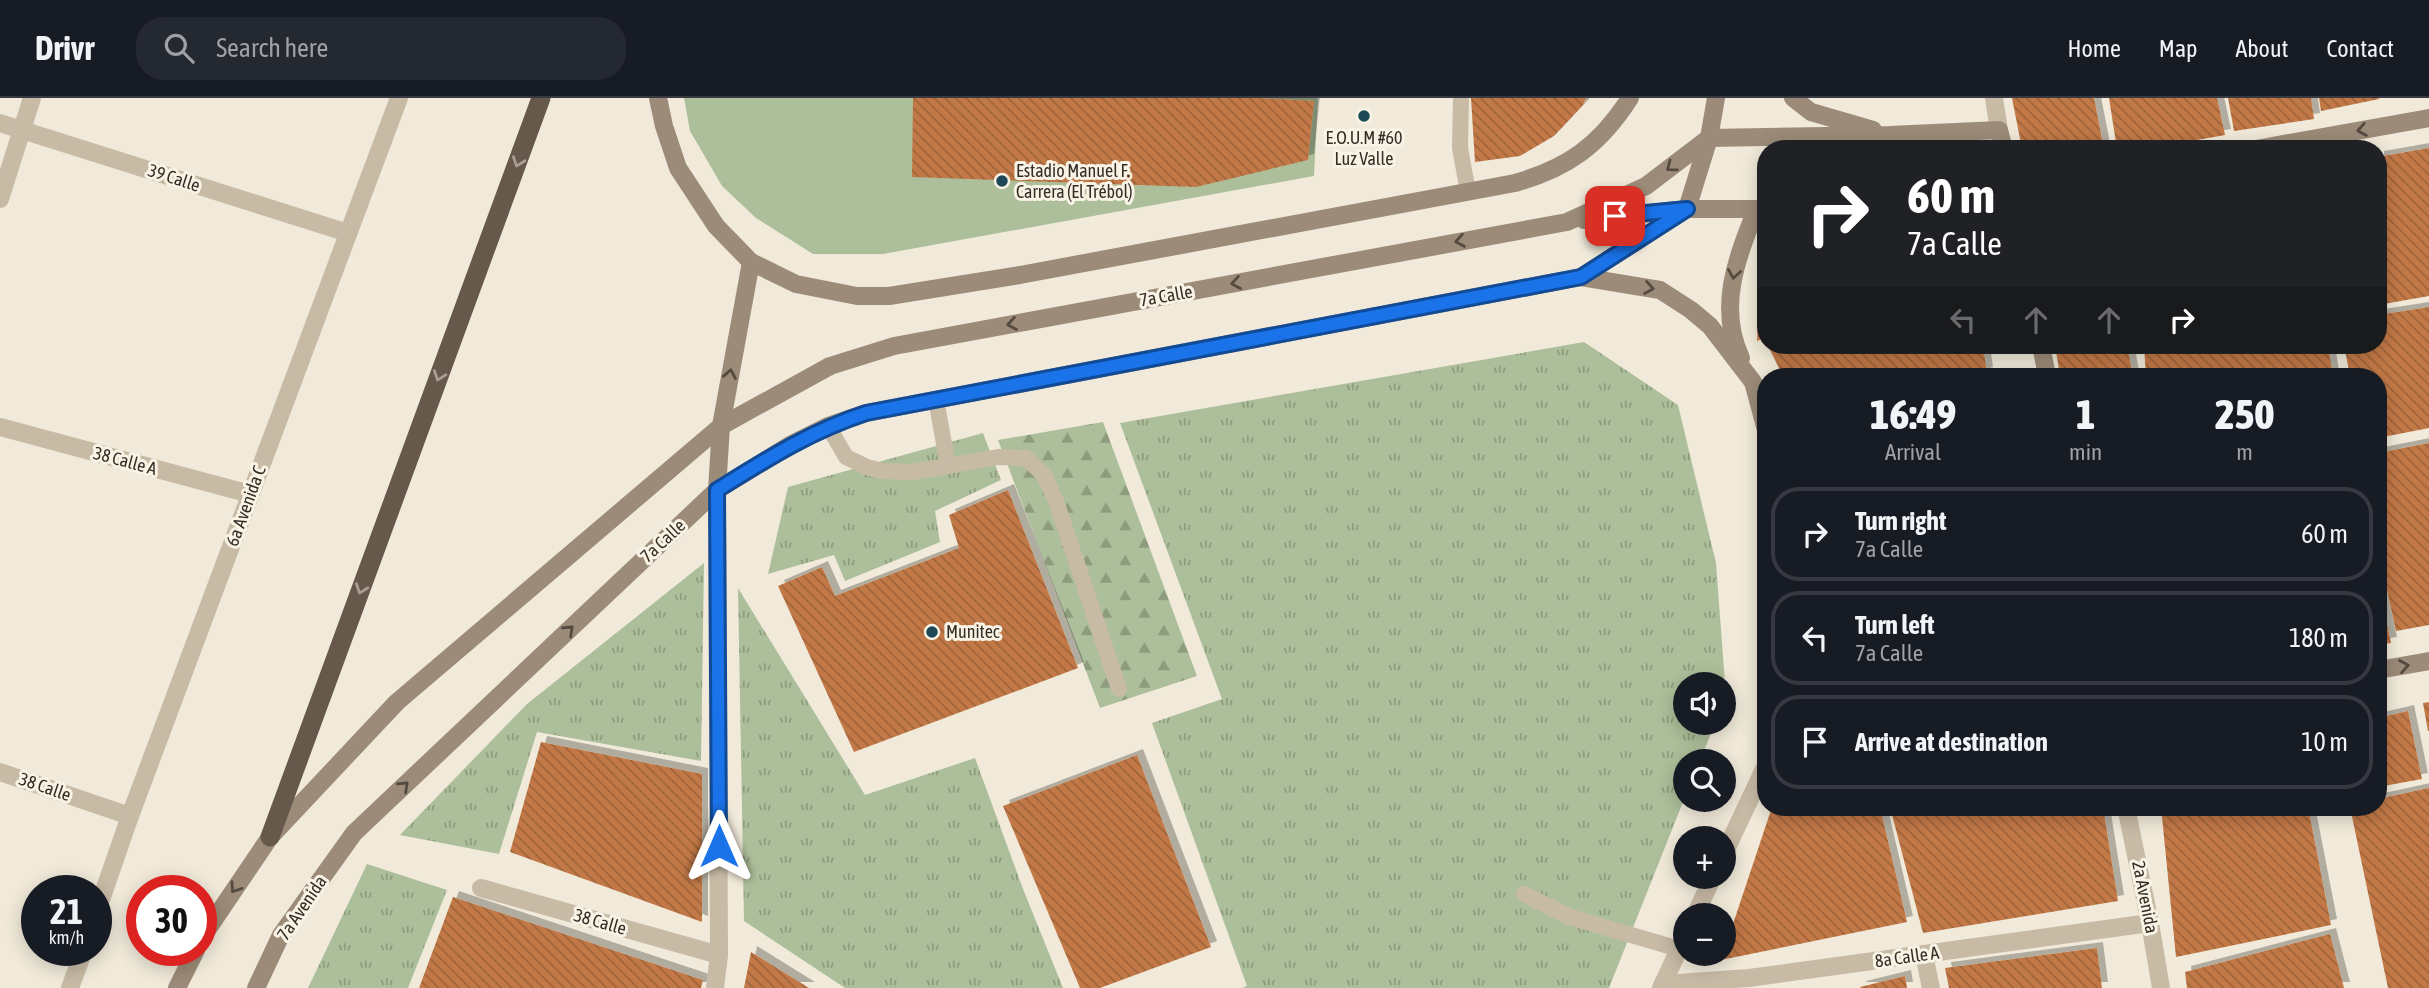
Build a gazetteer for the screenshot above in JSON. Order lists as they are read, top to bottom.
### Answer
{
  "streets": {
    "main road": ["7a Calle", "7a Avenida"],
    "street": [
      "39 Calle",
      "38 Calle A",
      "6a Avenida C",
      "38 Calle",
      "2a Avenida",
      "8a Calle A"
    ]
  },
  "crossings": [
    ["39 Calle", "6a Avenida C"],
    ["7a Calle", "7a Avenida"],
    ["38 Calle A", "6a Avenida C"],
    ["6a Avenida C", "38 Calle"],
    ["2a Avenida", "8a Calle A"]
  ],
  "places": ["E.O.U.M #60 Luz Valle", "Estadio Manuel F. Carrera (El Trébol)", "Munitec"],
  "page": {
    "header": "Drivr",
    "search": "Search here",
    "nav": [
      "Home",
      "Map",
      "About",
      "Contact"
    ],
    "turn": ["60 m", "7a Calle"],
    "eta": [
      "16:49",
      "Arrival",
      "1",
      "min",
      "250",
      "m"
    ],
    "list": [
      {
        "name": "Turn right",
        "note": "7a Calle",
        "value": "60 m"
      },
      {
        "name": "Turn left",
        "note": "7a Calle",
        "value": "180 m"
      },
      {
        "name": "Arrive at destination",
        "value": "10 m"
      }
    ],
    "map_buttons": ["+", "−"],
    "speed": "21 km/h",
    "limit": "30"
  }
}
